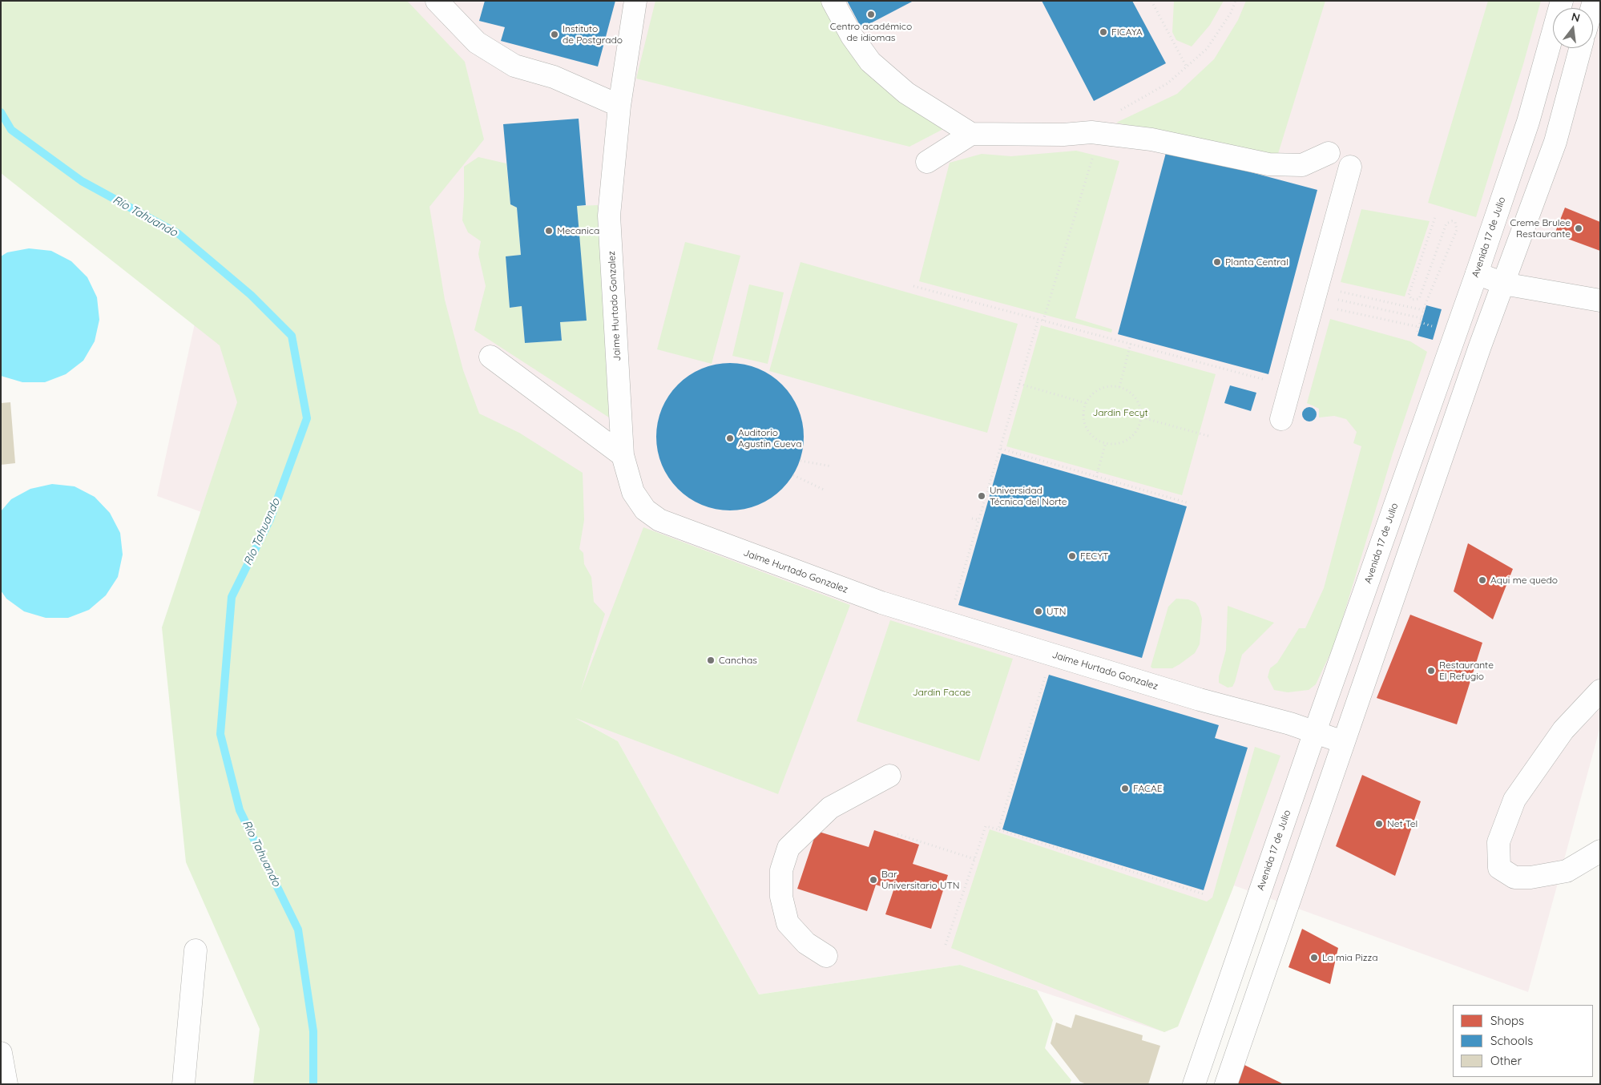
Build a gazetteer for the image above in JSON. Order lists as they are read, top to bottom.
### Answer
{
  "streets": {
    "main road": ["Avenida 17 de Julio", "Jaime Hurtado Gonzalez"]
  },
  "crossings": [
    ["Avenida 17 de Julio", "Jaime Hurtado Gonzalez"]
  ],
  "water": ["Río Tahuando"],
  "parks": ["Jardin Fecyt", "Jardin Facae"],
  "places": [
    "Centro académico de idiomas",
    "FICAYA",
    "Instituto de Postgrado",
    "Creme Brulee Restaurante",
    "Mecanica",
    "Planta Central",
    "Auditorio Agustin Cueva",
    "Universidad Técnica del Norte",
    "FECYT",
    "Aqui me quedo",
    "UTN",
    "Canchas",
    "Restaurante El Refugio",
    "FACAE",
    "Net Tel",
    "Bar Universitario UTN",
    "La mia Pizza"
  ],
  "legend": ["Shops", "Schools", "Other"],
  "north": "top"
}
